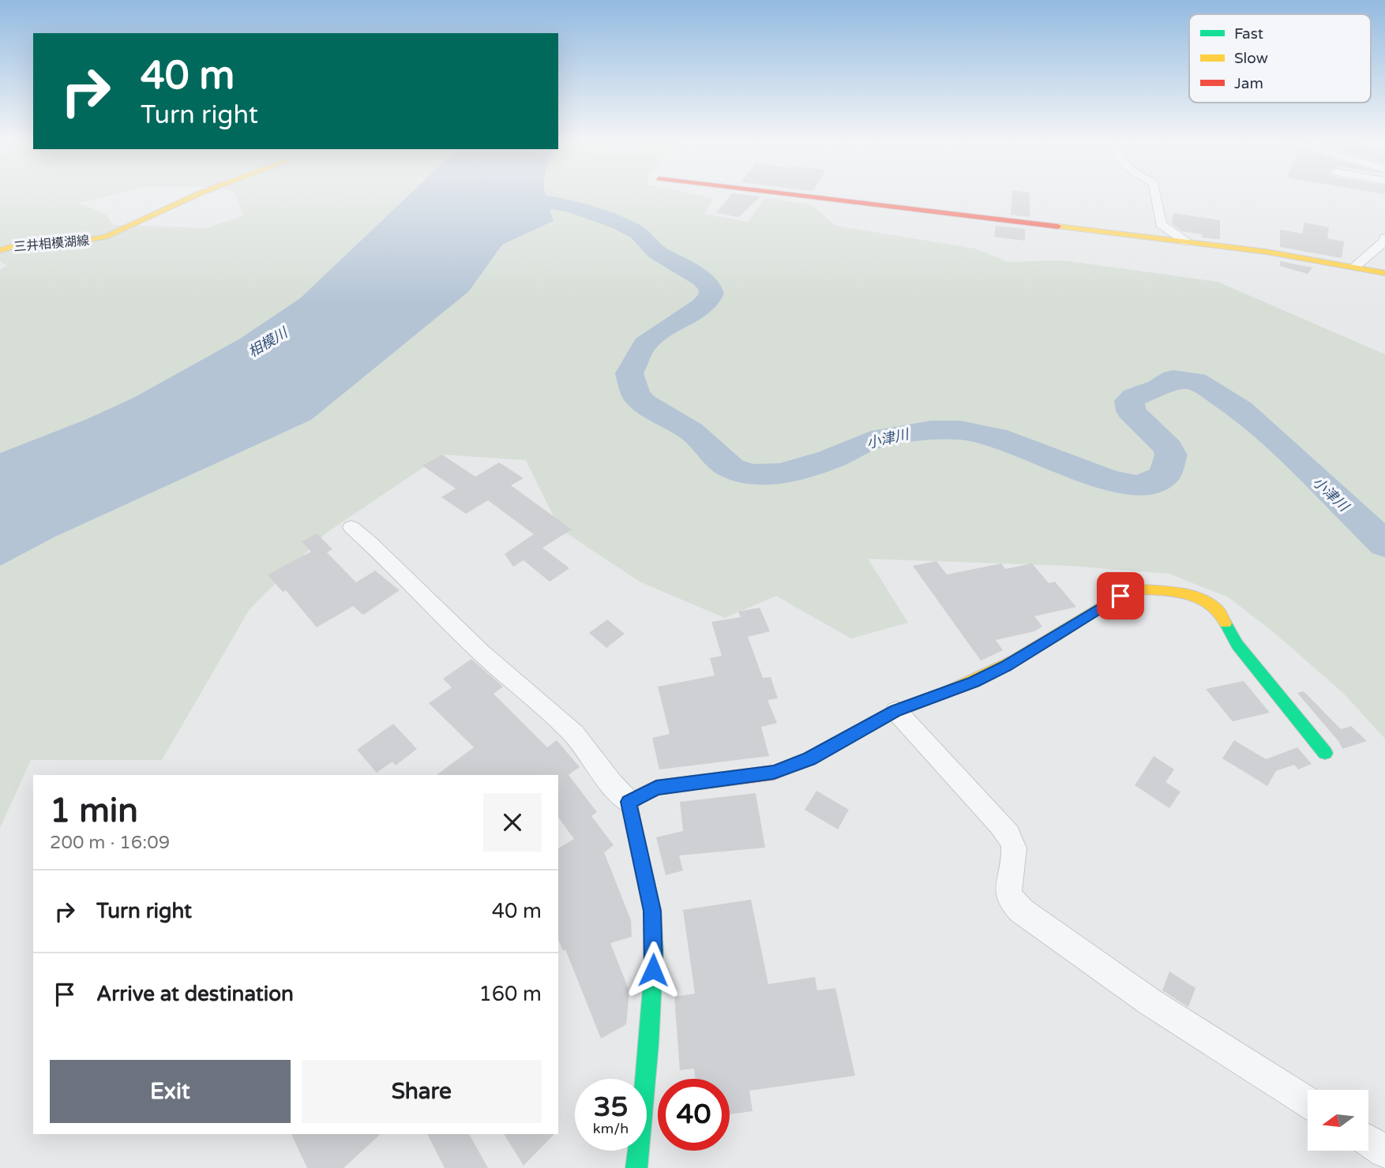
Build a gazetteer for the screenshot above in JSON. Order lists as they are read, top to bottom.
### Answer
{
  "streets": {
    "street": ["三井相模湖線"]
  },
  "water": ["相模川", "小津川"],
  "legend": ["Fast", "Slow", "Jam"],
  "north": "left",
  "page": {
    "turn": ["40 m", "Turn right"],
    "heading": ["1 min", "200 m · 16:09"],
    "list": [
      {
        "name": "Turn right",
        "value": "40 m"
      },
      {
        "name": "Arrive at destination",
        "value": "160 m"
      }
    ],
    "buttons": ["Exit", "Share"],
    "speed": "35 km/h",
    "limit": "40"
  }
}
